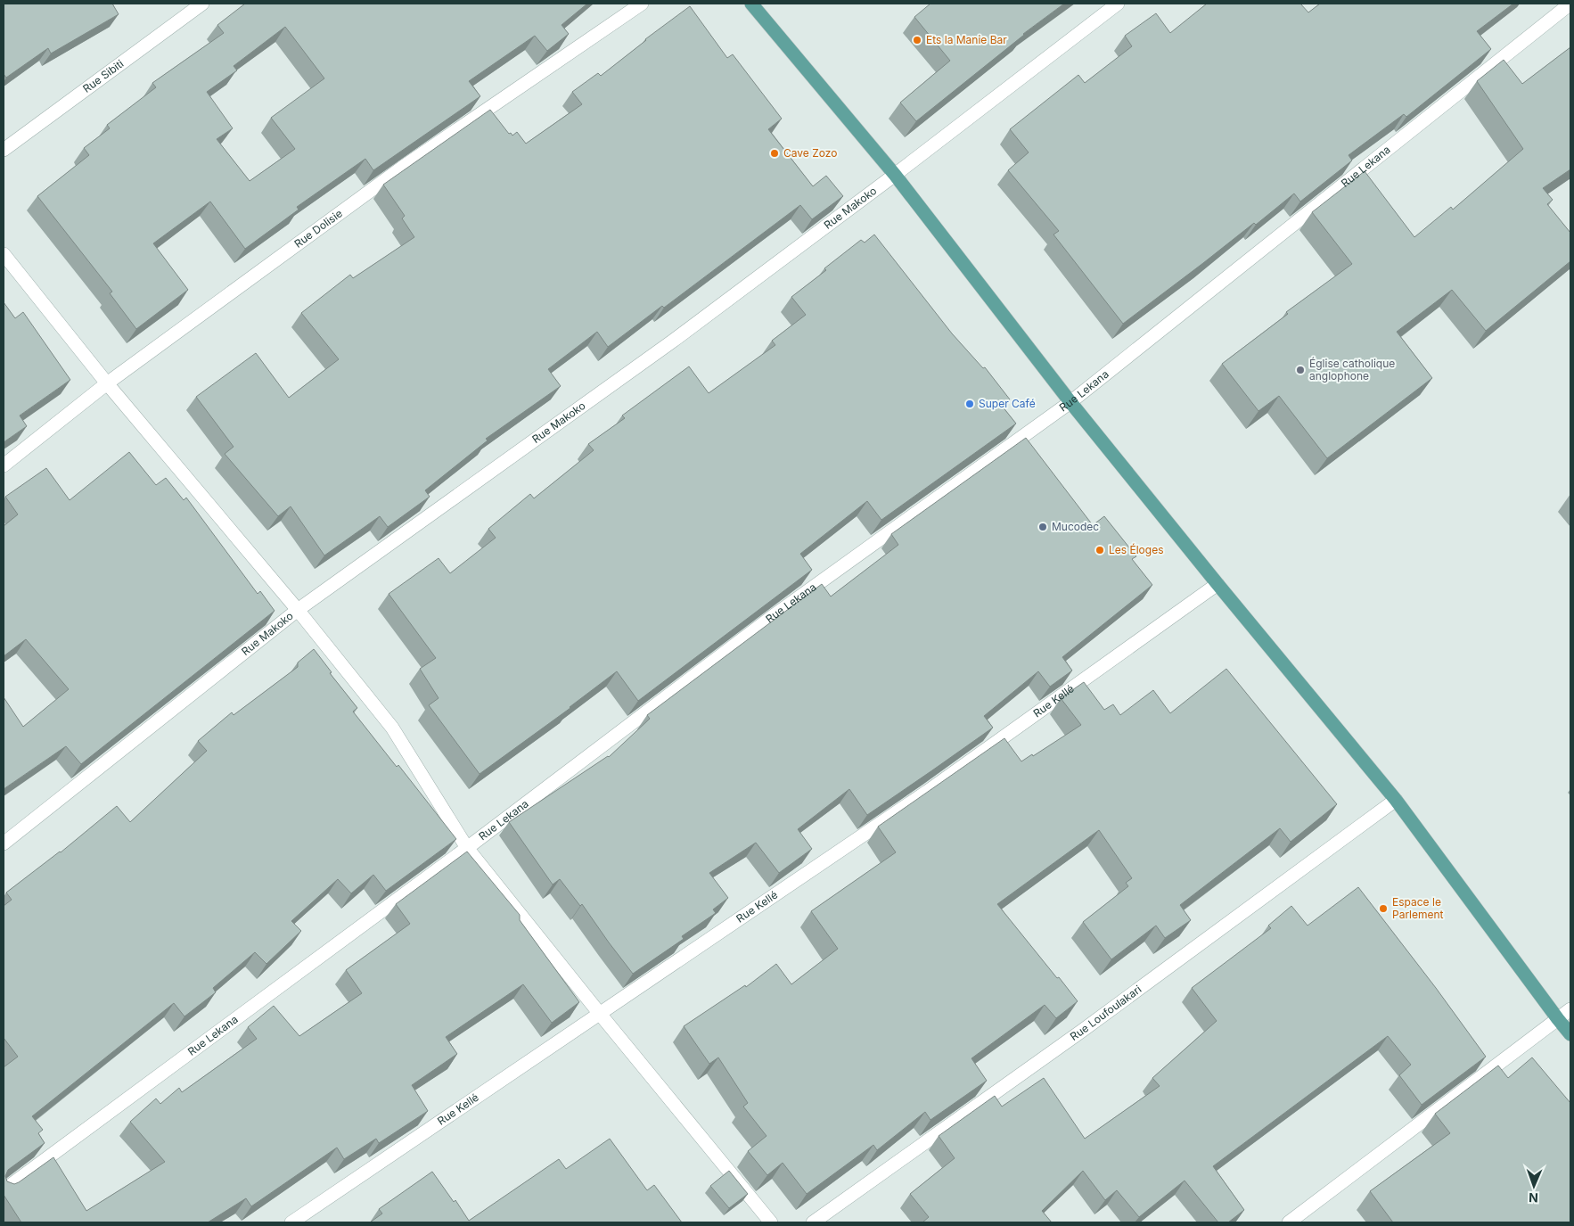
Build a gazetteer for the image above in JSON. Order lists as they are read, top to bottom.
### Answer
{
  "streets": {
    "street": [
      "Rue Sibiti",
      "Rue Lekana",
      "Rue Makoko",
      "Rue Dolisie",
      "Rue Kellé",
      "Rue Loufoulakari"
    ]
  },
  "places": [
    "Ets la Manie Bar",
    "Cave Zozo",
    "Église catholique anglophone",
    "Super Café",
    "Mucodec",
    "Les Éloges",
    "Espace le Parlement"
  ],
  "north": "bottom"
}
